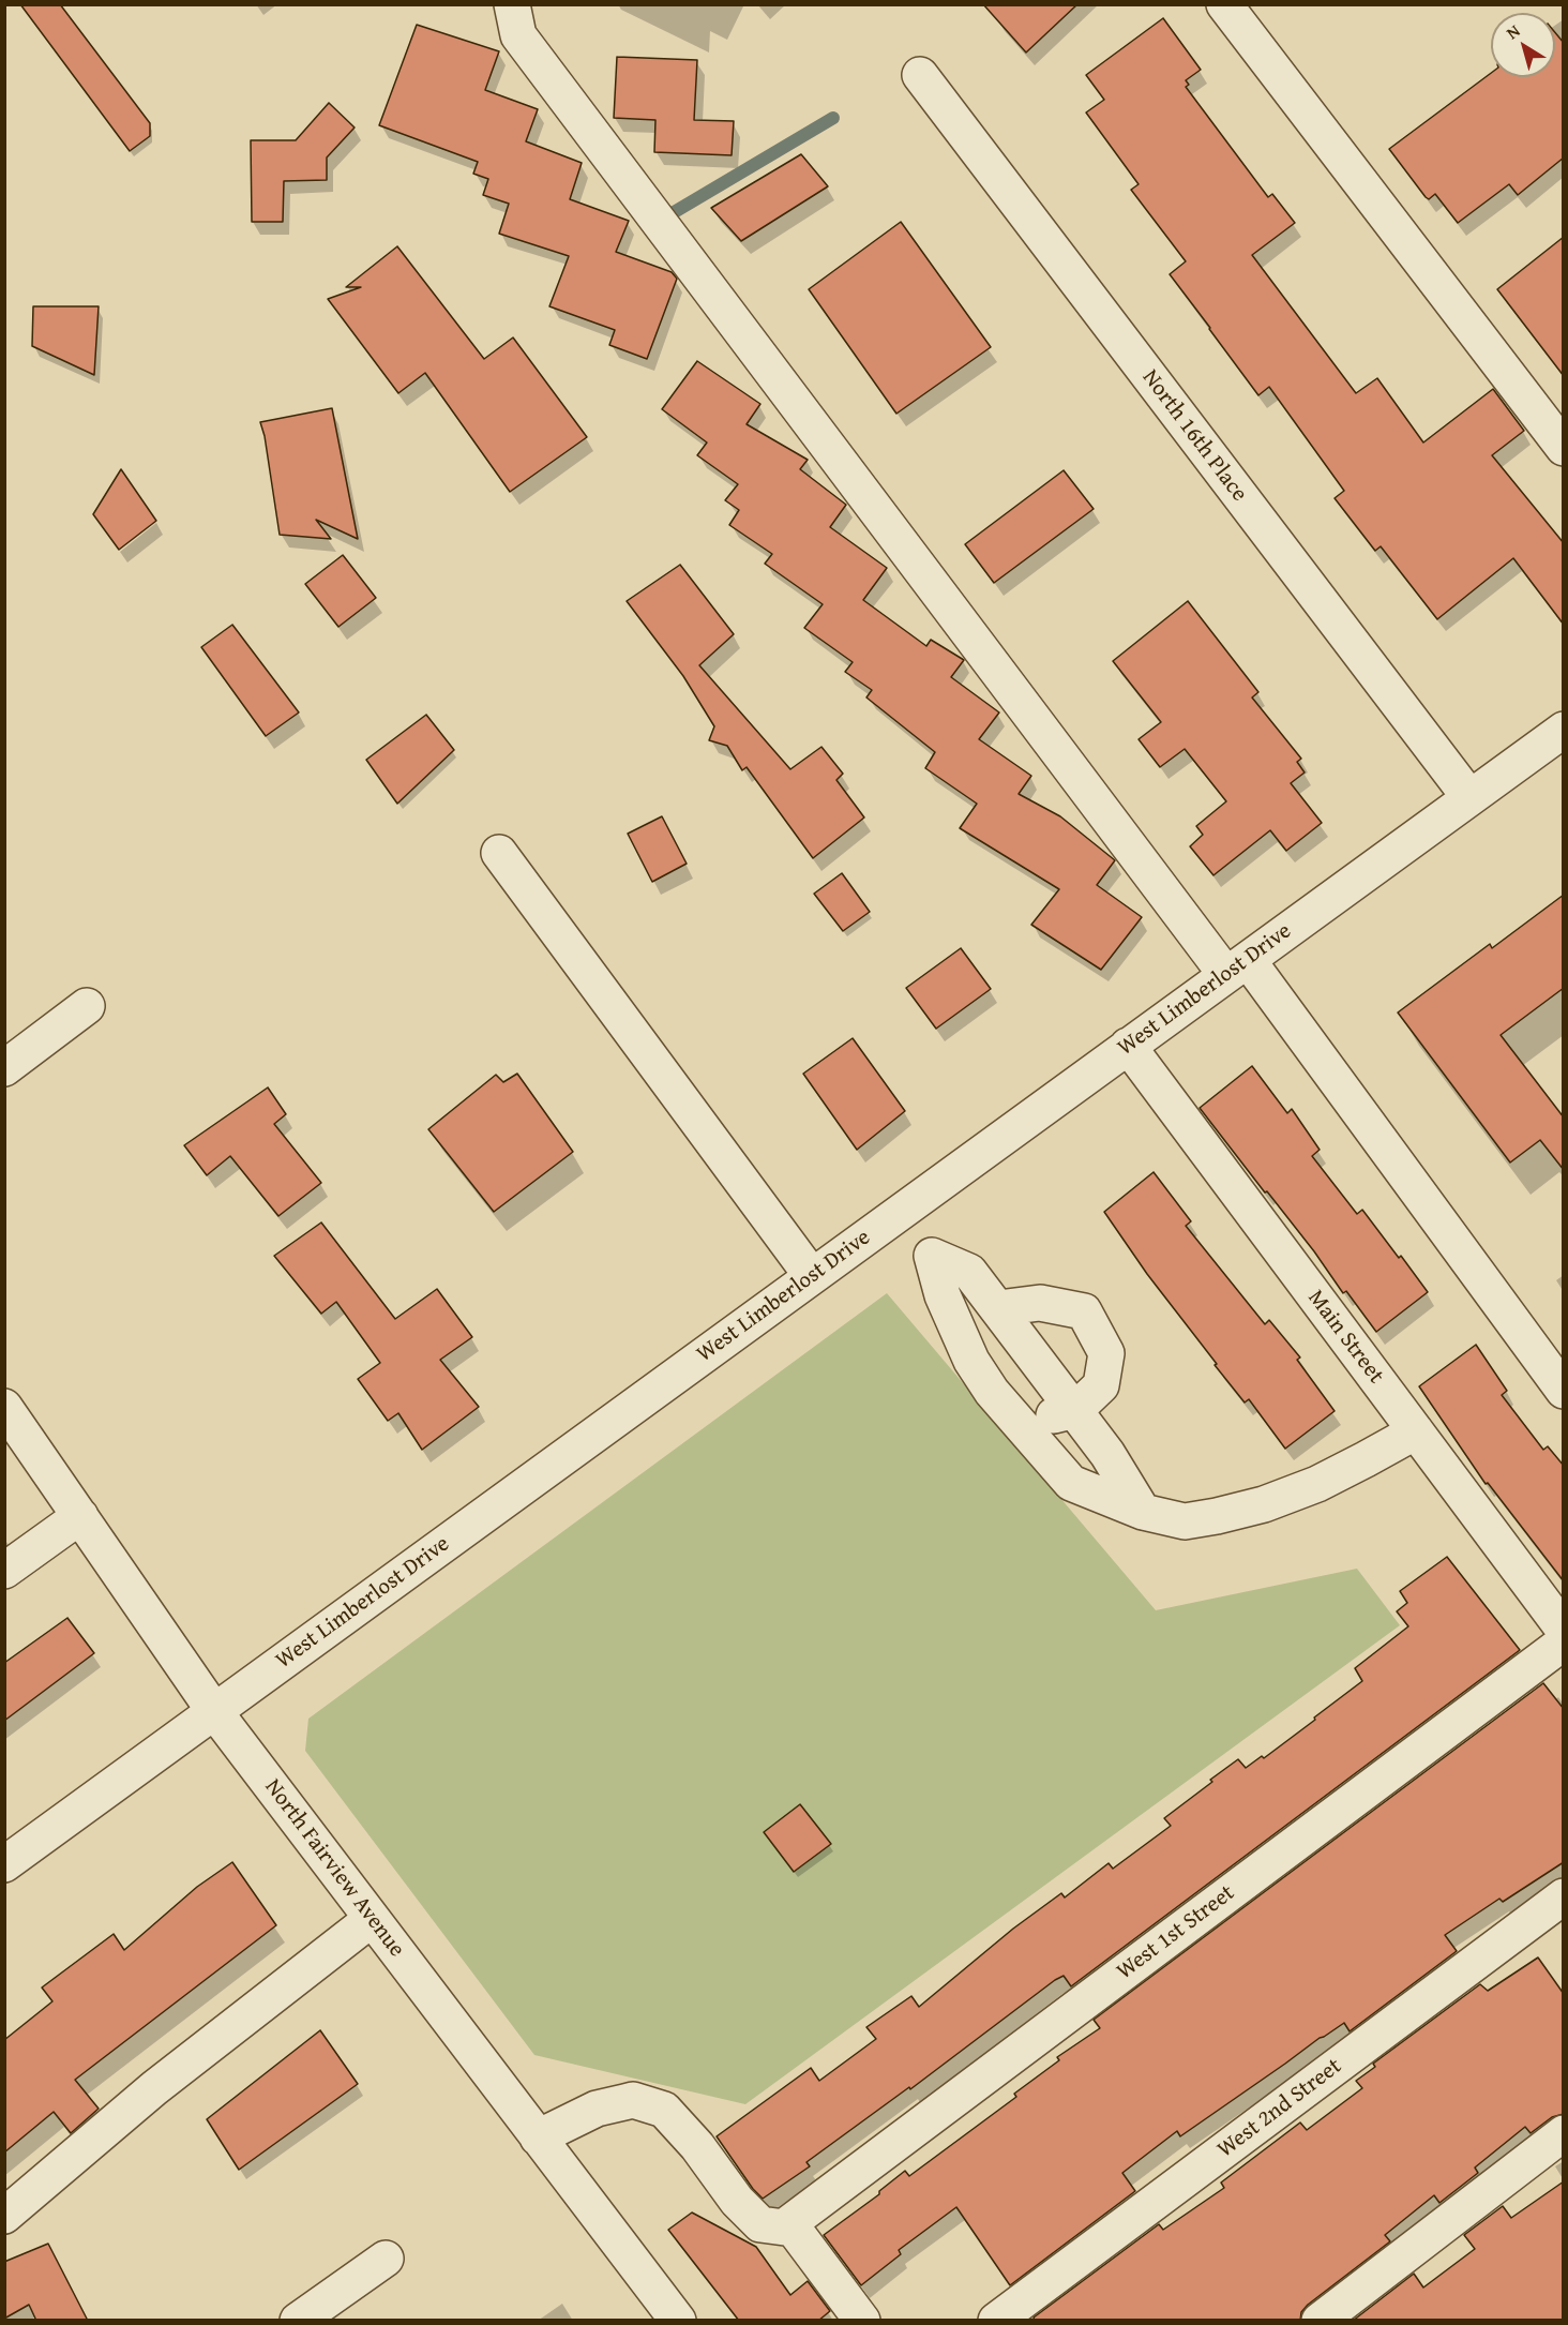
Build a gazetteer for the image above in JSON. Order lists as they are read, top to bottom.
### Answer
{
  "streets": {
    "street": [
      "North 16th Place",
      "West Limberlost Drive",
      "Main Street",
      "North Fairview Avenue",
      "West 1st Street",
      "West 2nd Street"
    ]
  },
  "crossings": [
    ["North 16th Place", "West Limberlost Drive"],
    ["West Limberlost Drive", "Main Street"],
    ["West Limberlost Drive", "North Fairview Avenue"]
  ],
  "north": "top left"
}
